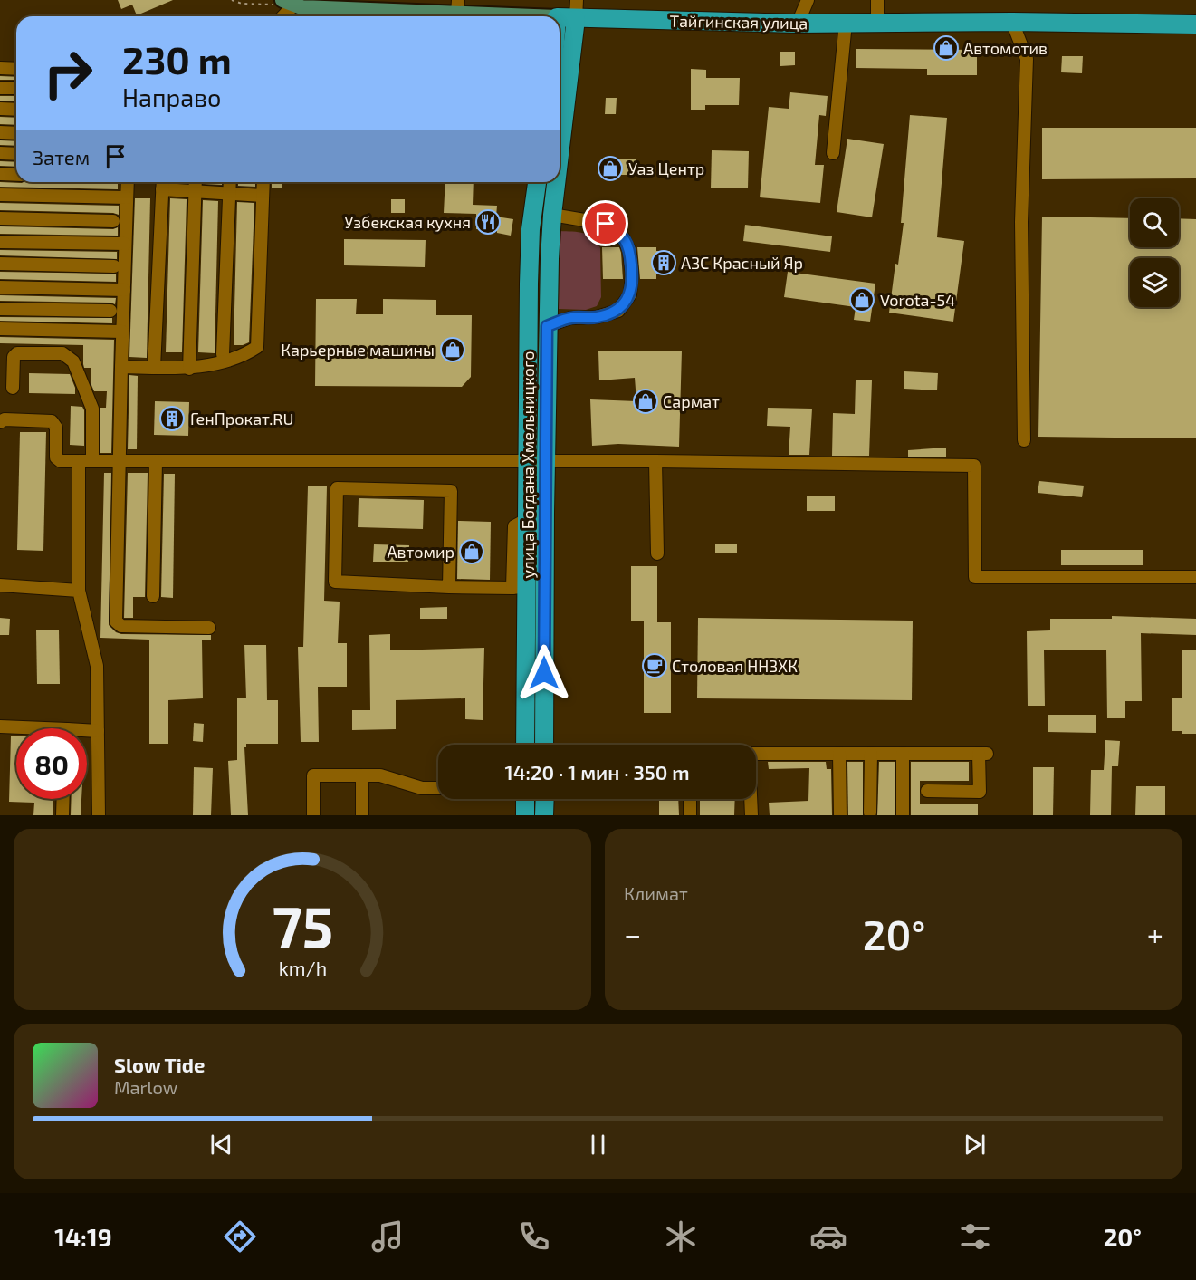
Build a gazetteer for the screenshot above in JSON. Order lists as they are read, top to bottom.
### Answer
{
  "streets": {
    "highway": ["Тайгинская улица", "улица Богдана Хмельницкого"]
  },
  "crossings": [
    ["Тайгинская улица", "улица Богдана Хмельницкого"]
  ],
  "places": {
    "shop": [
      "Автомотив",
      "Уаз Центр",
      "Vorota-54",
      "Карьерные машины",
      "Сармат",
      "Автомир"
    ],
    "restaurant": ["Узбекская кухня"],
    "building": ["АЗС Красный Яр", "ГенПрокат.RU"],
    "cafe": ["Столовая ННЗХК"]
  },
  "page": {
    "turn": ["230 m", "Направо"],
    "then": "Затем",
    "limit": "80",
    "trip": "14:20 · 1 мин · 350 m",
    "tile": "Климат",
    "heat": ["−", "20°", "+"],
    "song": ["Slow Tide", "Marlow"],
    "tabs": ["14:19", "20°"],
    "gauge": ["75", "km/h"]
  }
}
